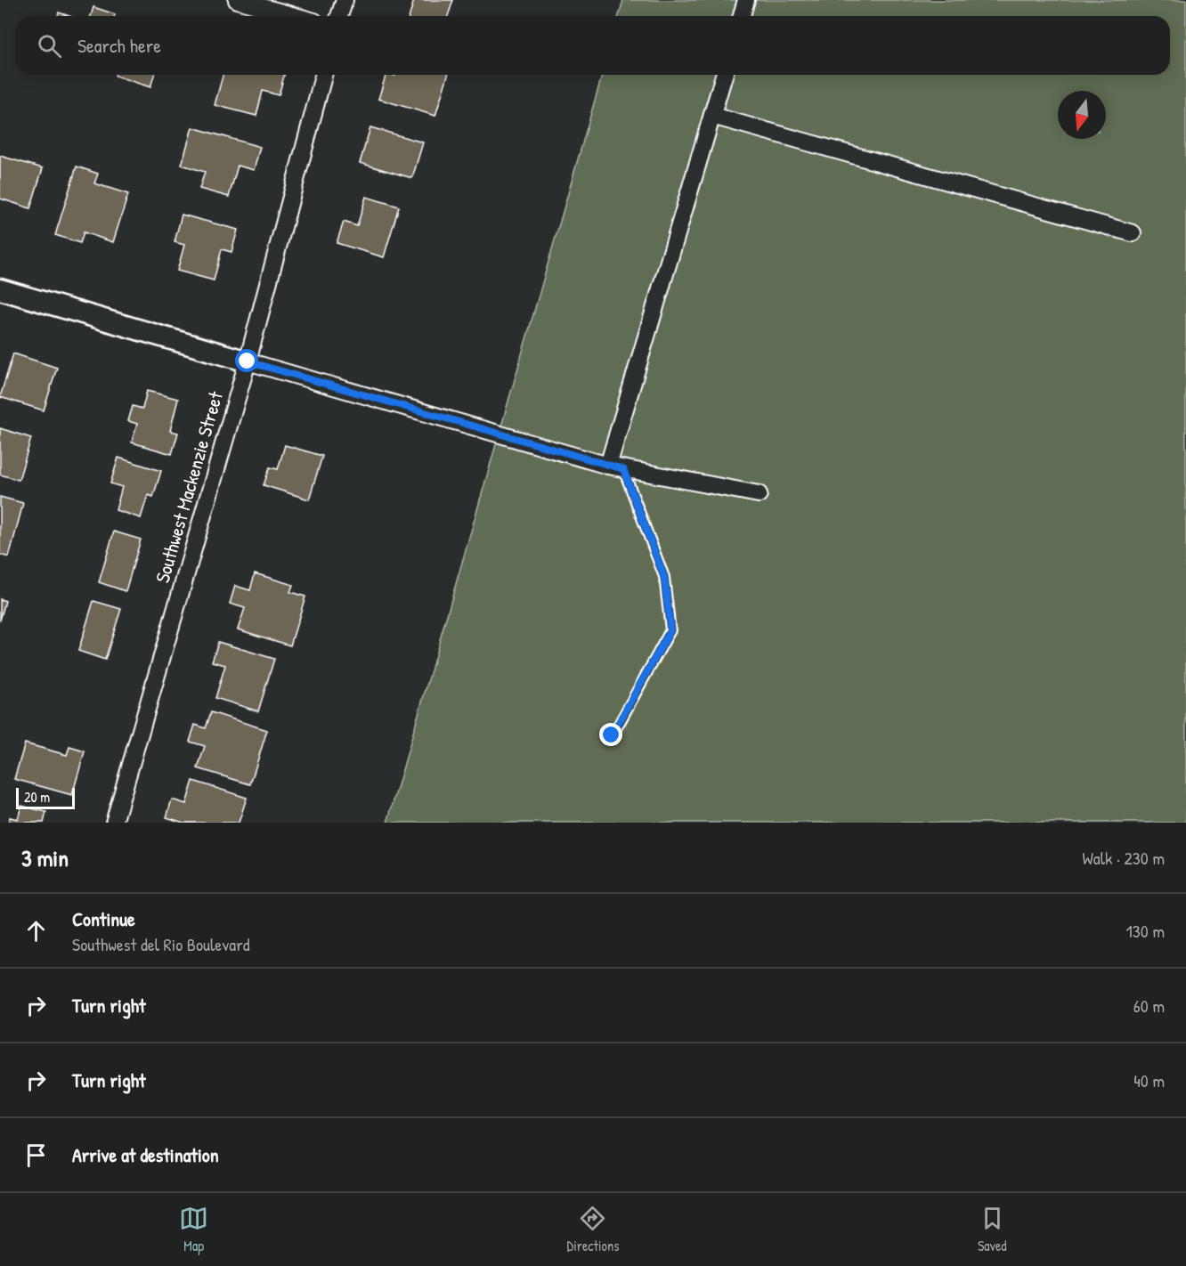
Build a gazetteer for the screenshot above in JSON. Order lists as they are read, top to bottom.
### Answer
{
  "streets": {
    "street": ["Southwest Mackenzie Street"]
  },
  "scale_bar": "20 m",
  "north": "bottom",
  "page": {
    "search": "Search here",
    "scale": "20 m",
    "heading": ["3 min", "Walk · 230 m"],
    "list": [
      ["Continue", "Southwest del Rio Boulevard", "130 m"],
      ["Turn right", "60 m"],
      ["Turn right", "40 m"],
      "Arrive at destination"
    ],
    "nav": ["Map", "Directions", "Saved"]
  }
}
